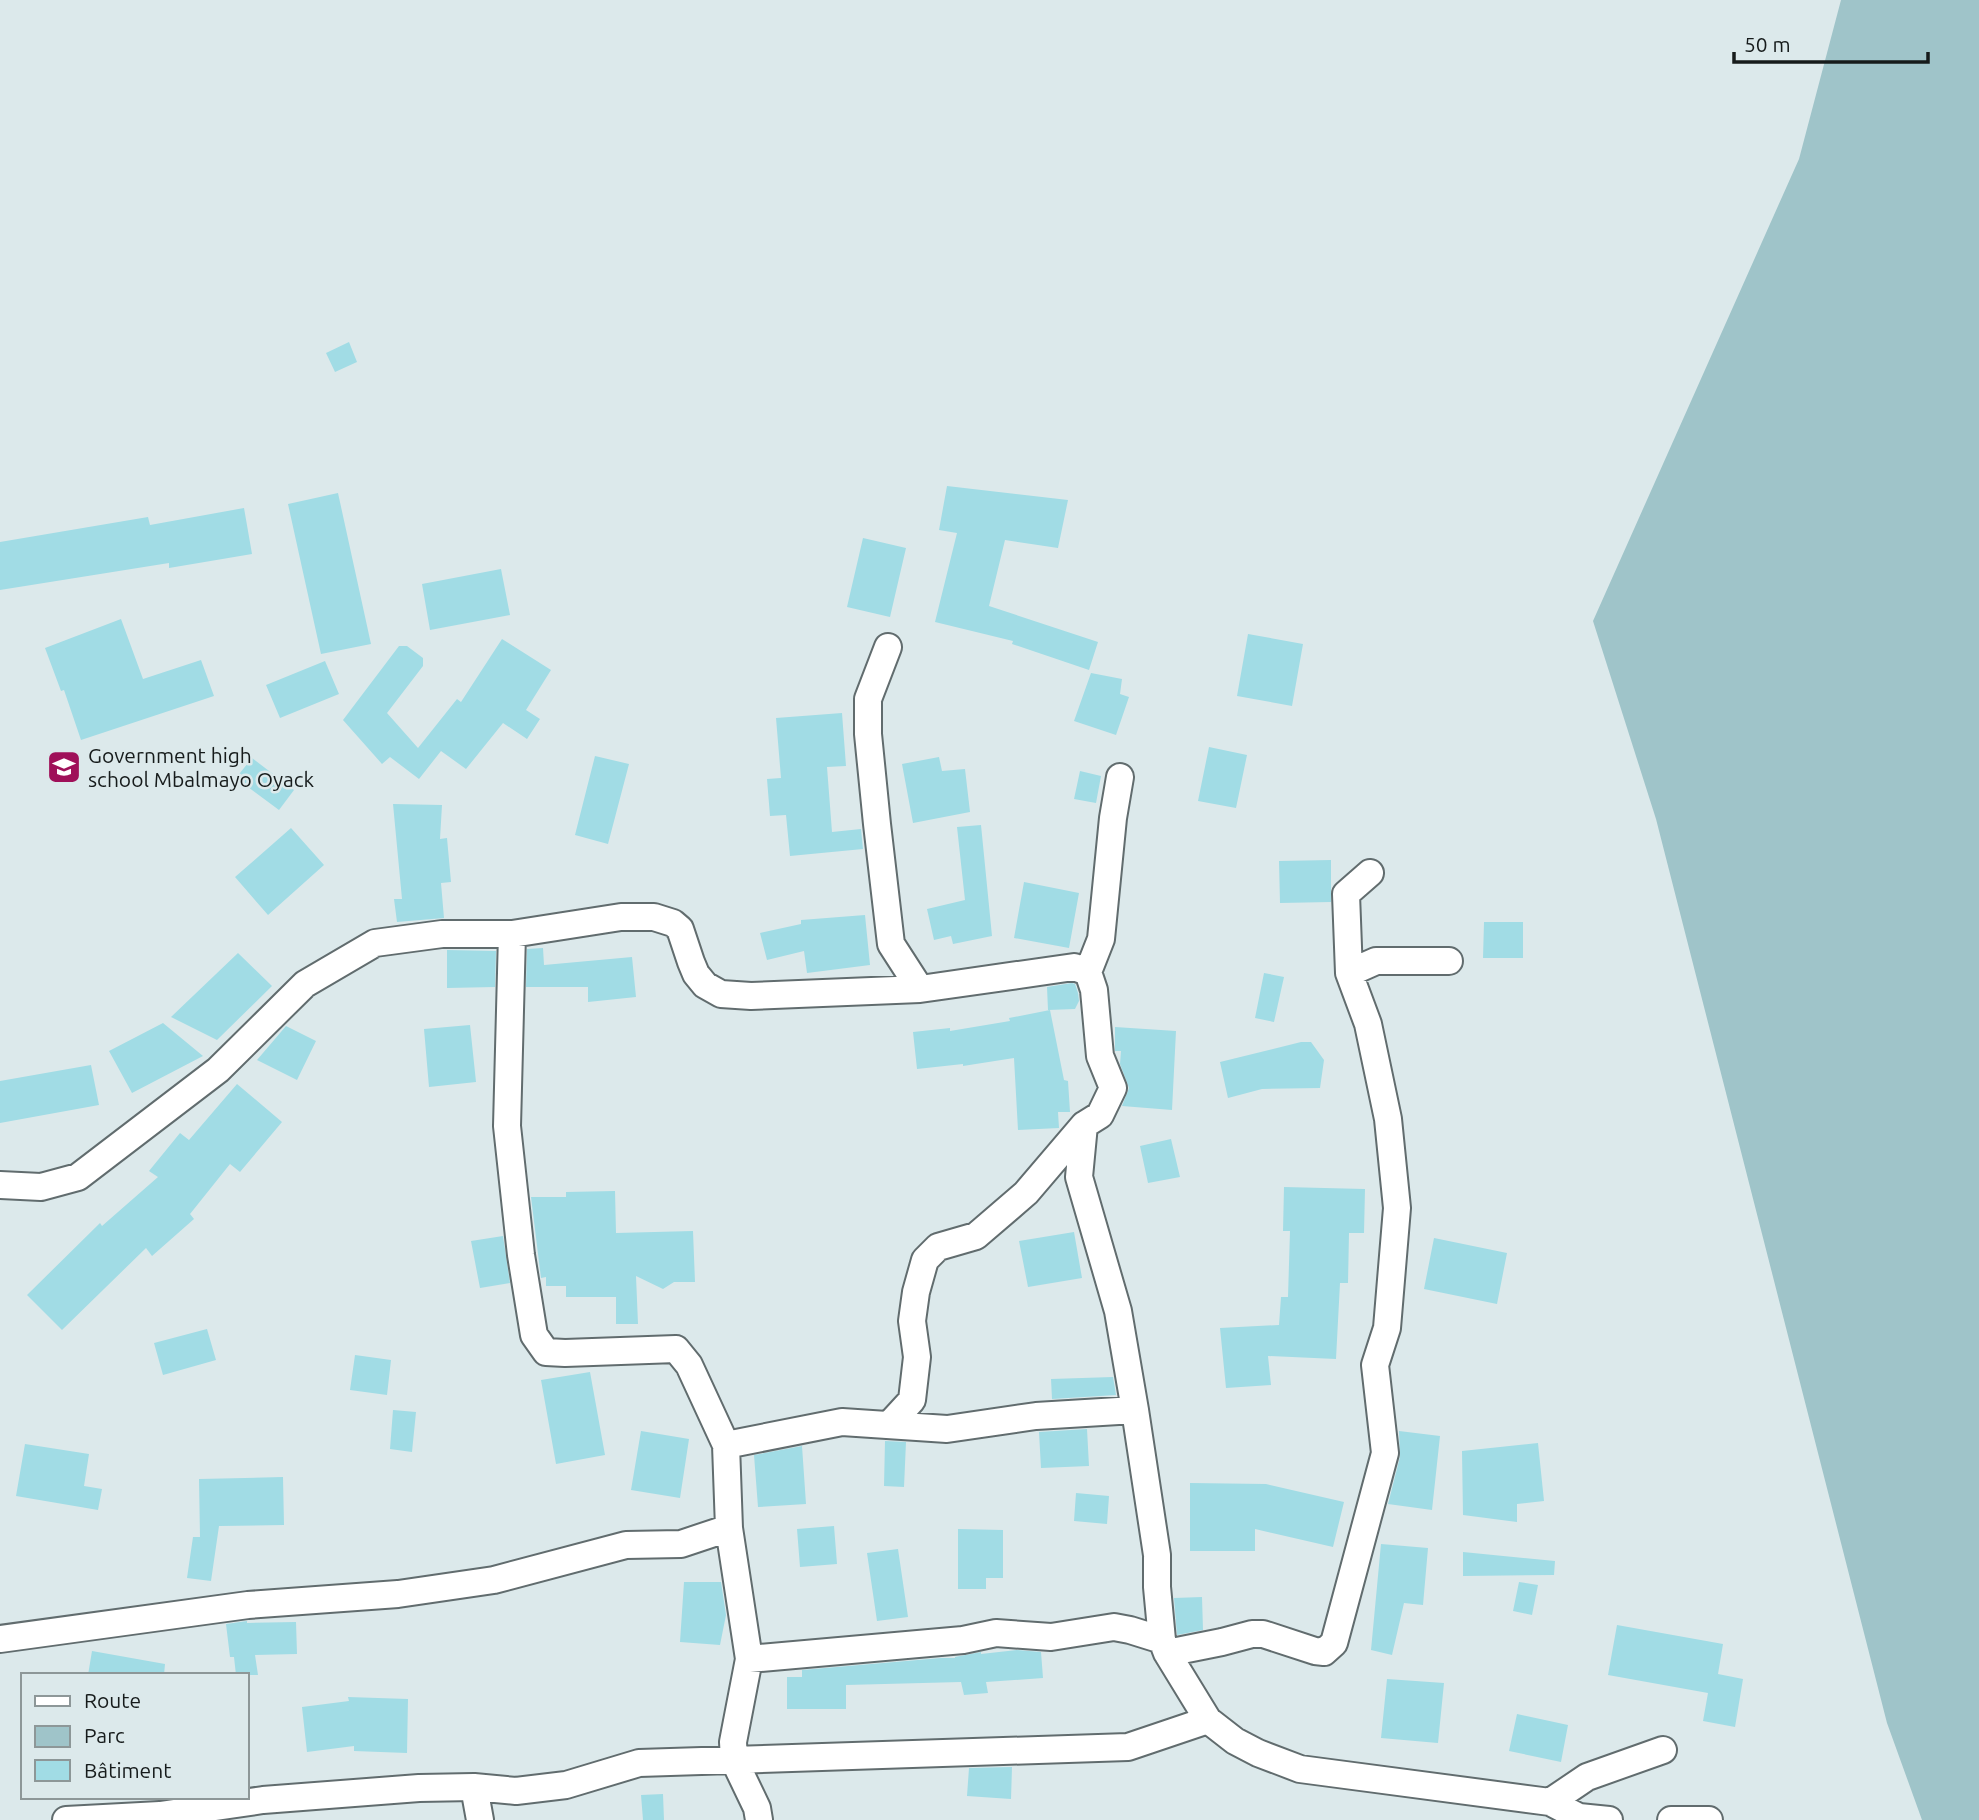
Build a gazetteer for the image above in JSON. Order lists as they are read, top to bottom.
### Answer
{
  "places": {
    "school or university": ["Government high school Mbalmayo Oyack"]
  },
  "legend": ["Route", "Parc", "Bâtiment"],
  "scale_bar": "50 m"
}
